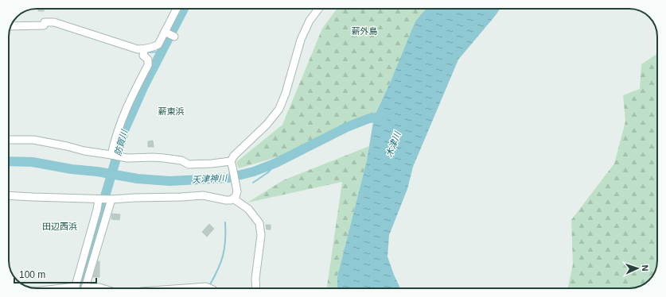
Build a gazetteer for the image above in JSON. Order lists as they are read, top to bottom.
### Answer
{
  "districts": ["薪外島", "薪東浜", "田辺西浜"],
  "water": ["防賀川", "木津川", "天津神川"],
  "scale_bar": "100 m",
  "north": "right"
}
